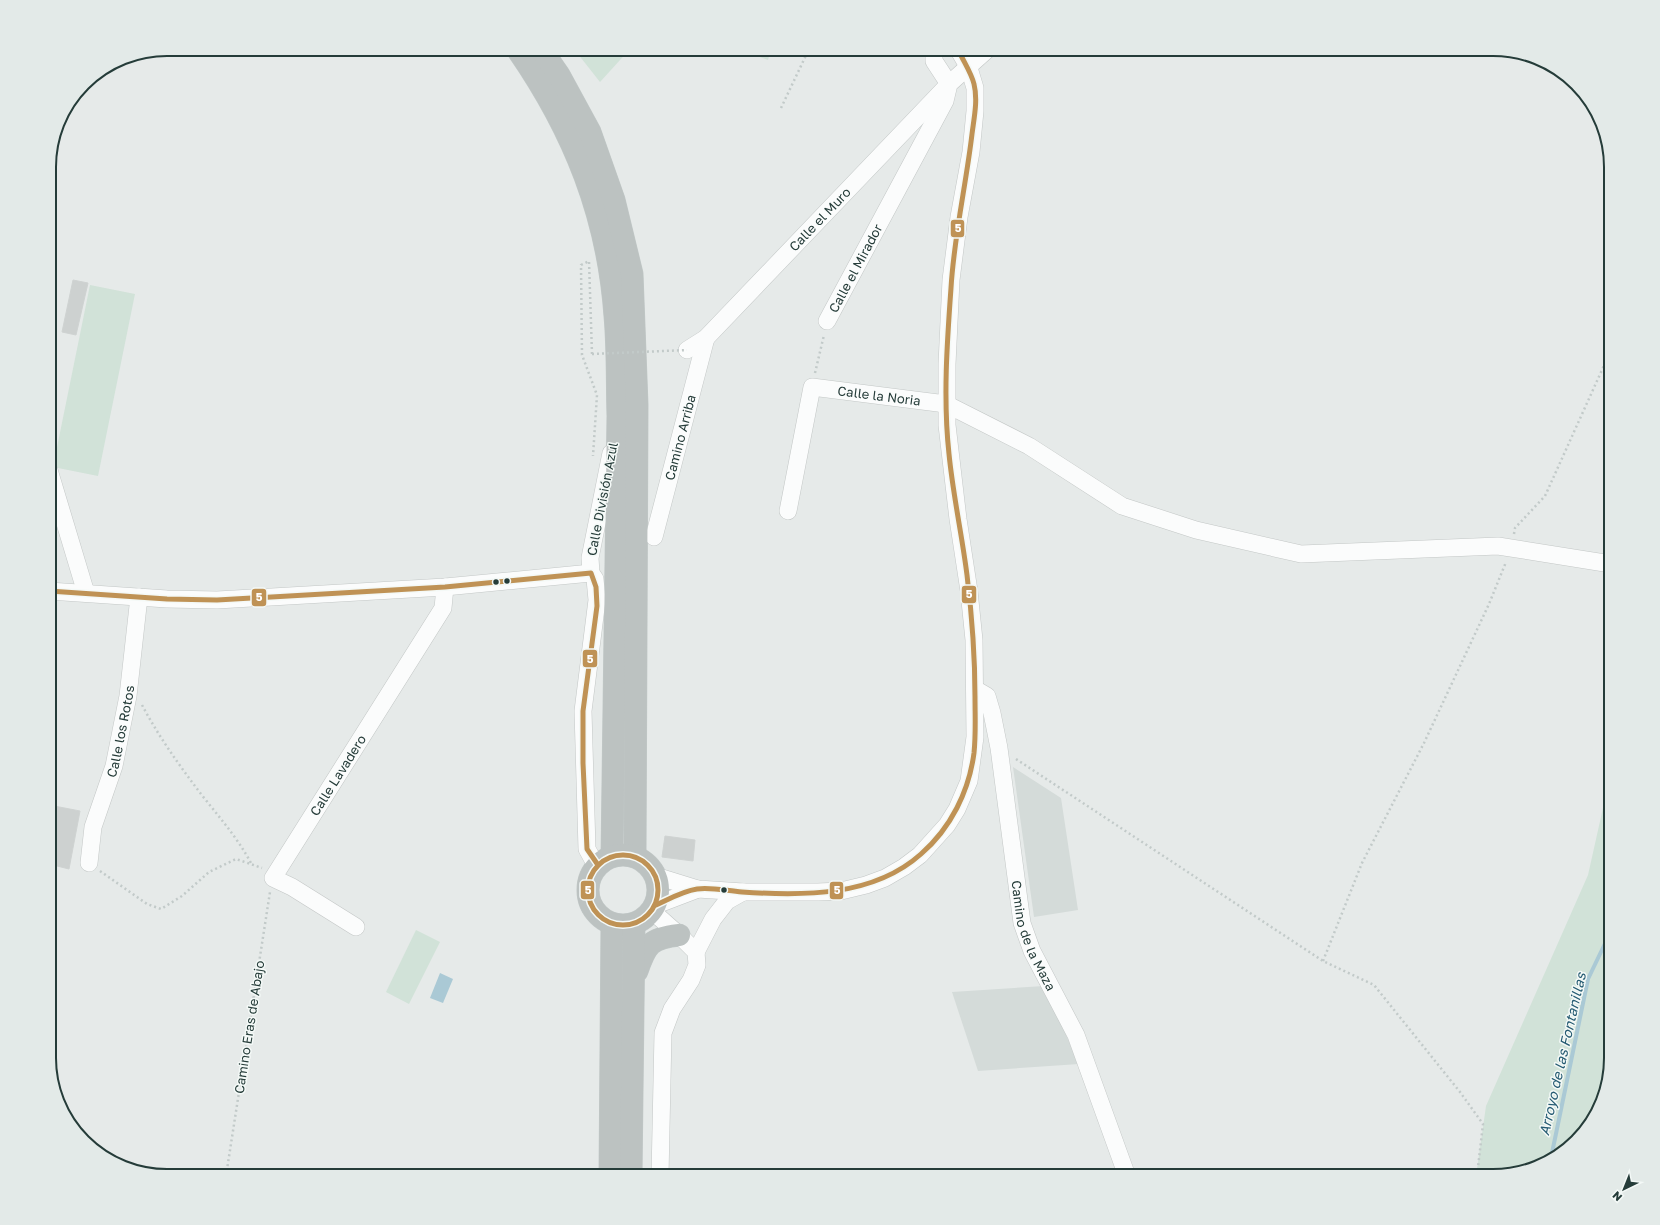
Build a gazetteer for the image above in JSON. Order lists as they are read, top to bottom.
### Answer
{
  "streets": {
    "street": [
      "Calle el Muro",
      "Calle el Mirador",
      "Calle la Noria",
      "Camino Arriba",
      "Calle División Azul",
      "Calle los Rotos",
      "Calle Lavadero",
      "Camino de la Maza"
    ],
    "path": ["Camino Eras de Abajo"]
  },
  "crossings": [
    ["Calle el Muro", "Calle el Mirador"],
    ["Calle el Muro", "Camino Arriba"],
    ["Calle el Mirador", "Calle la Noria"],
    ["Calle Lavadero", "Camino Eras de Abajo"]
  ],
  "water": ["Arroyo de las Fontanillas"],
  "lines": ["transit line 5"],
  "north": "bottom left"
}
